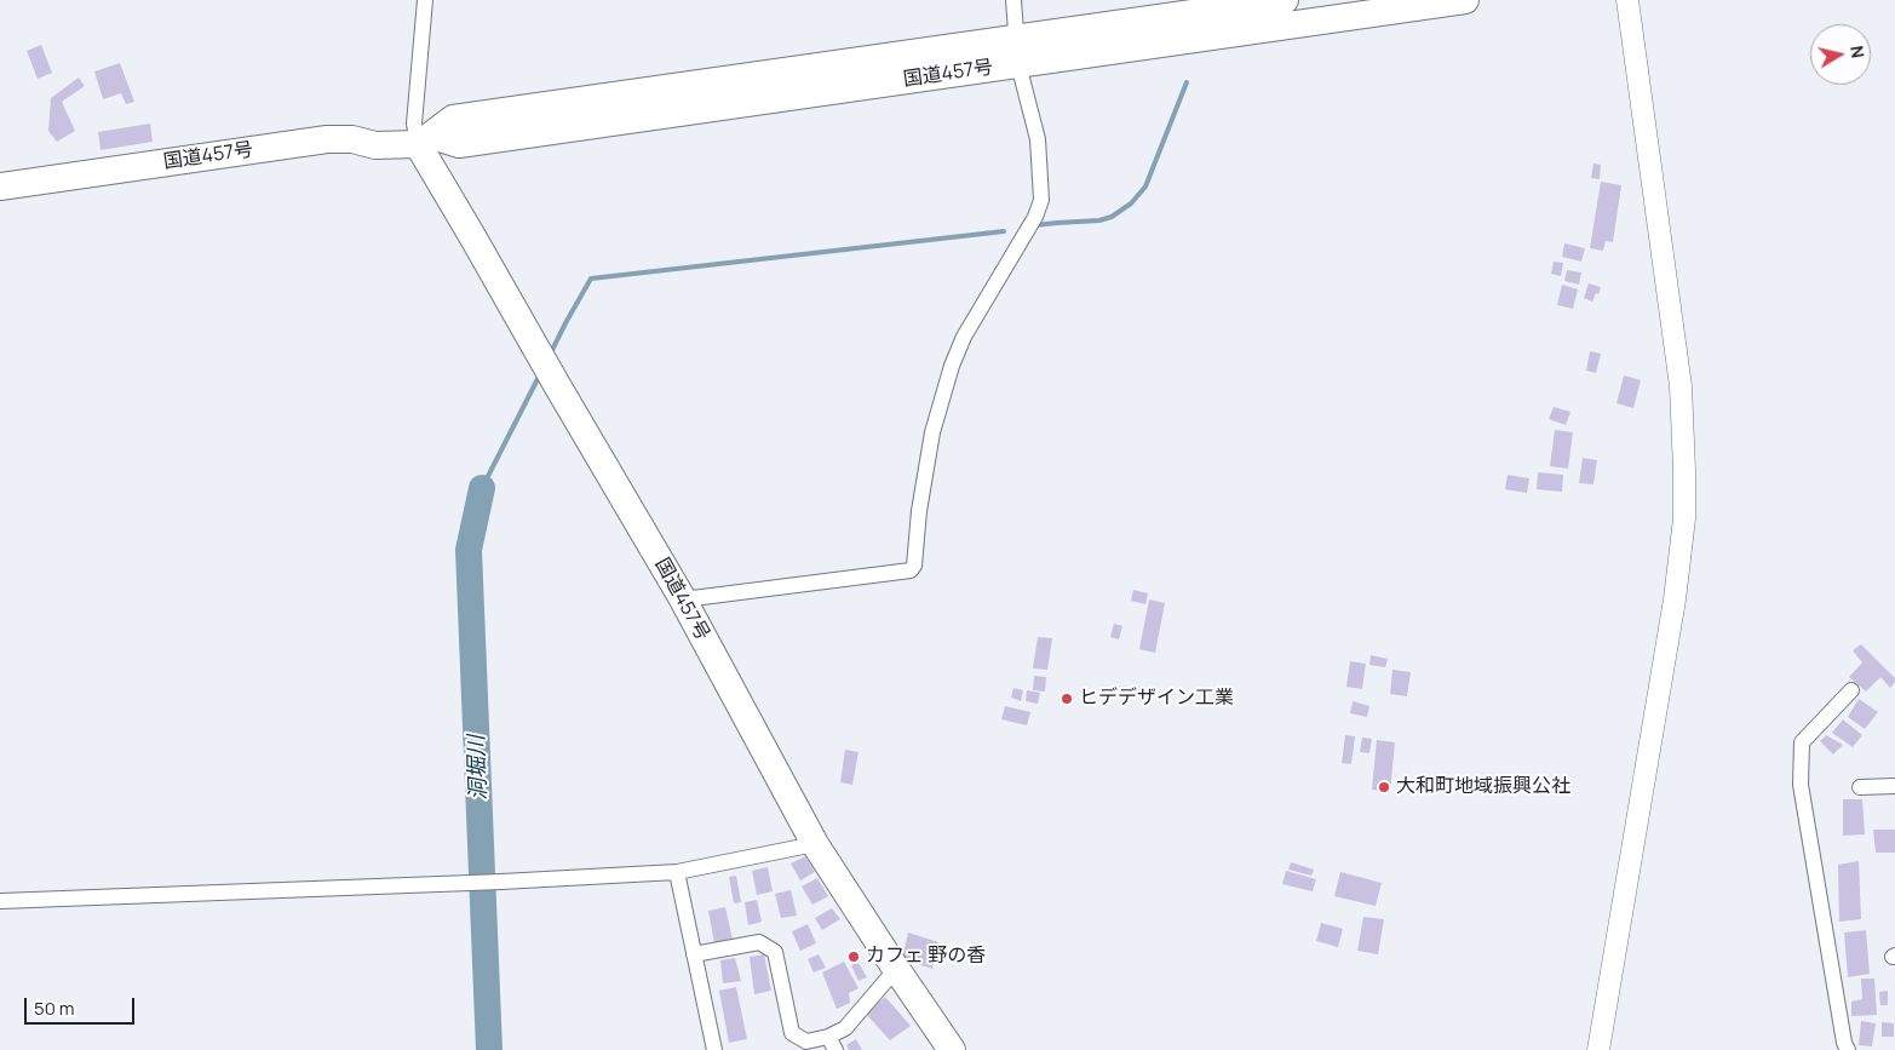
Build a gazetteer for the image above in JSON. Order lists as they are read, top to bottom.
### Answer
{
  "streets": {
    "highway": ["国道457号"]
  },
  "water": ["洞堀川"],
  "places": ["ヒデデザイン工業", "大和町地域振興公社", "カフェ 野の香"],
  "scale_bar": "50 m",
  "north": "right"
}
